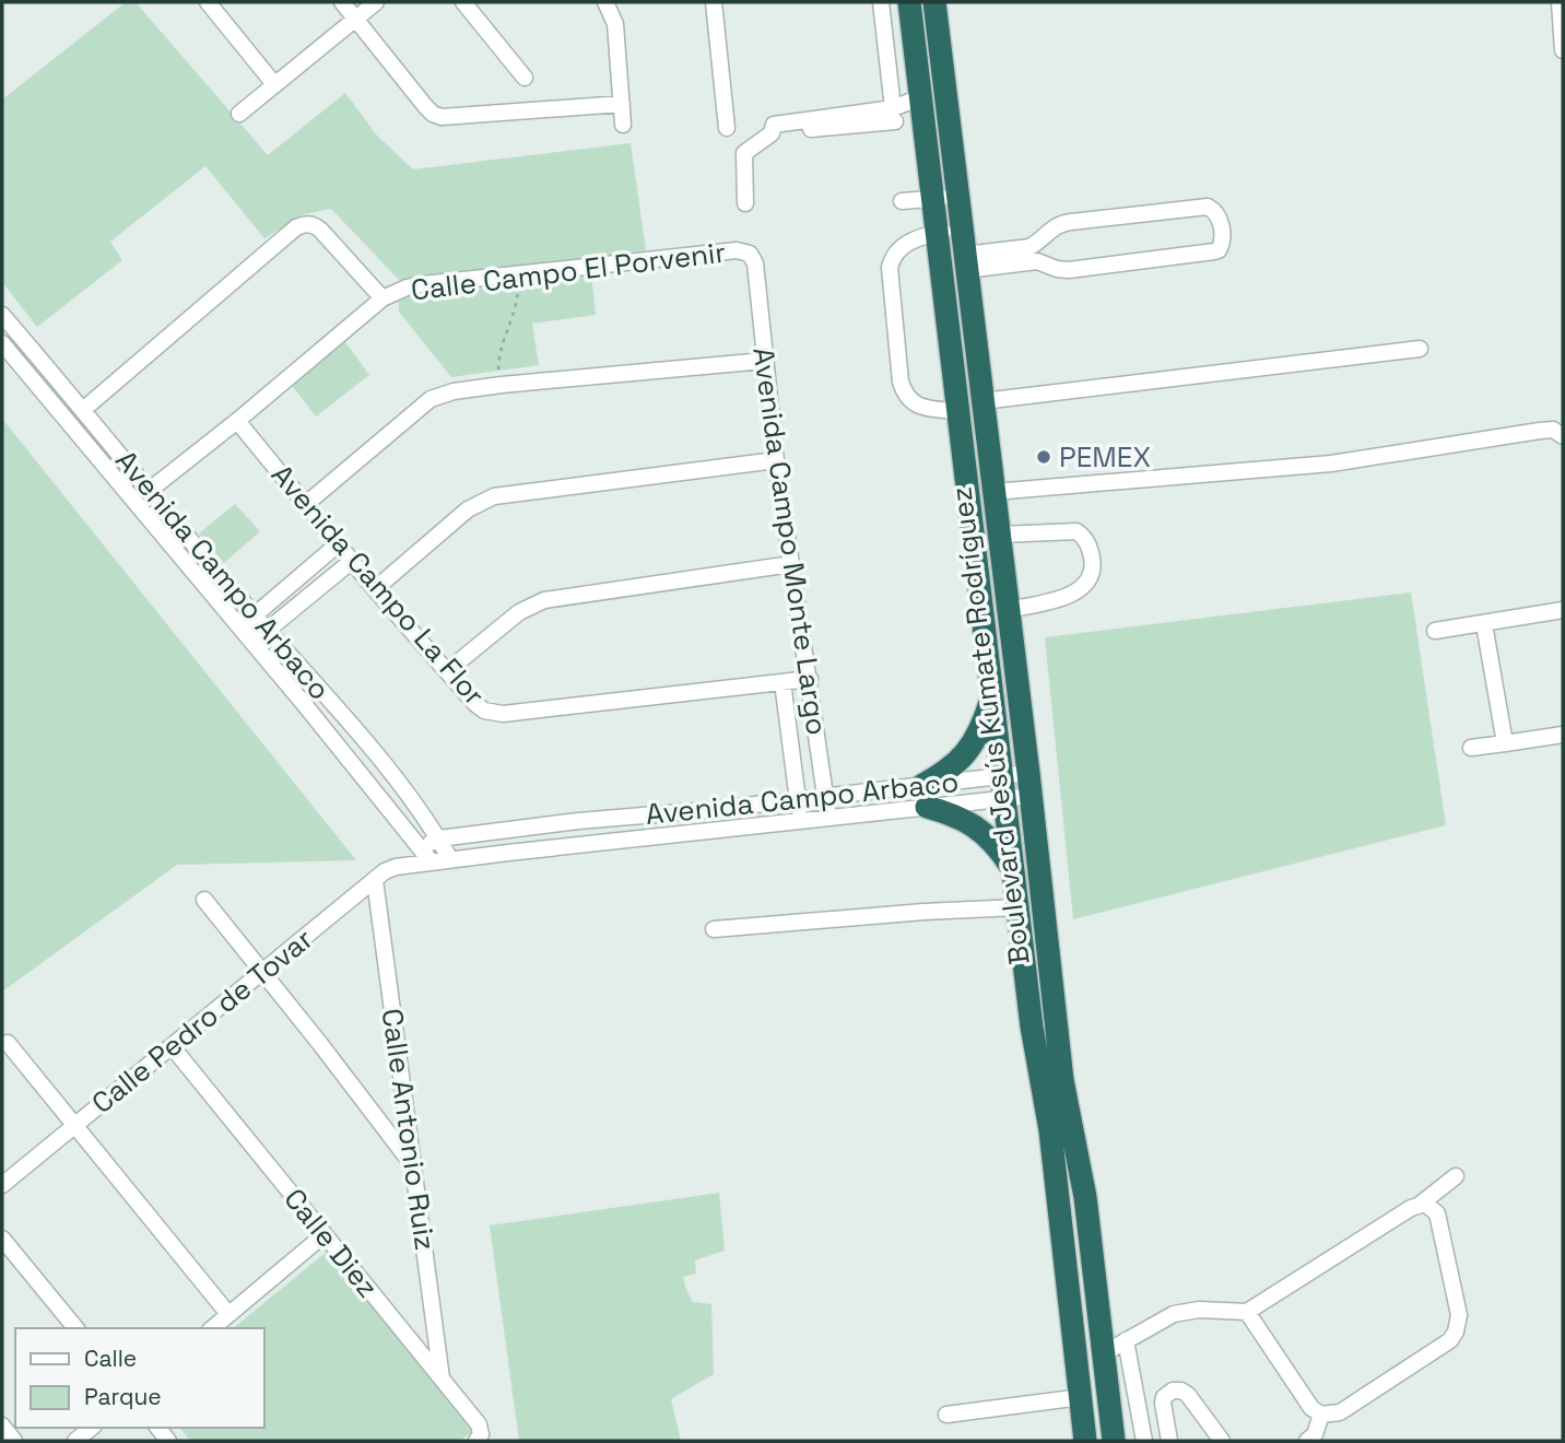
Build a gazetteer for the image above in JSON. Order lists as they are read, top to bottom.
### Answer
{
  "streets": {
    "highway": ["Boulevard Jesús Kumate Rodríguez"],
    "street": [
      "Calle Campo El Porvenir",
      "Avenida Campo Monte Largo",
      "Avenida Campo Arbaco",
      "Avenida Campo La Flor",
      "Calle Pedro de Tovar",
      "Calle Antonio Ruiz",
      "Calle Diez"
    ]
  },
  "crossings": [
    ["Calle Campo El Porvenir", "Avenida Campo Monte Largo"],
    ["Calle Campo El Porvenir", "Avenida Campo Arbaco"],
    ["Calle Campo El Porvenir", "Avenida Campo La Flor"],
    ["Avenida Campo Monte Largo", "Avenida Campo Arbaco"],
    ["Avenida Campo Monte Largo", "Avenida Campo La Flor"],
    ["Avenida Campo Arbaco", "Boulevard Jesús Kumate Rodríguez"],
    ["Calle Pedro de Tovar", "Calle Antonio Ruiz"],
    ["Calle Pedro de Tovar", "Calle Diez"],
    ["Calle Antonio Ruiz", "Calle Diez"]
  ],
  "places": ["PEMEX"],
  "legend": ["Calle", "Parque"]
}
